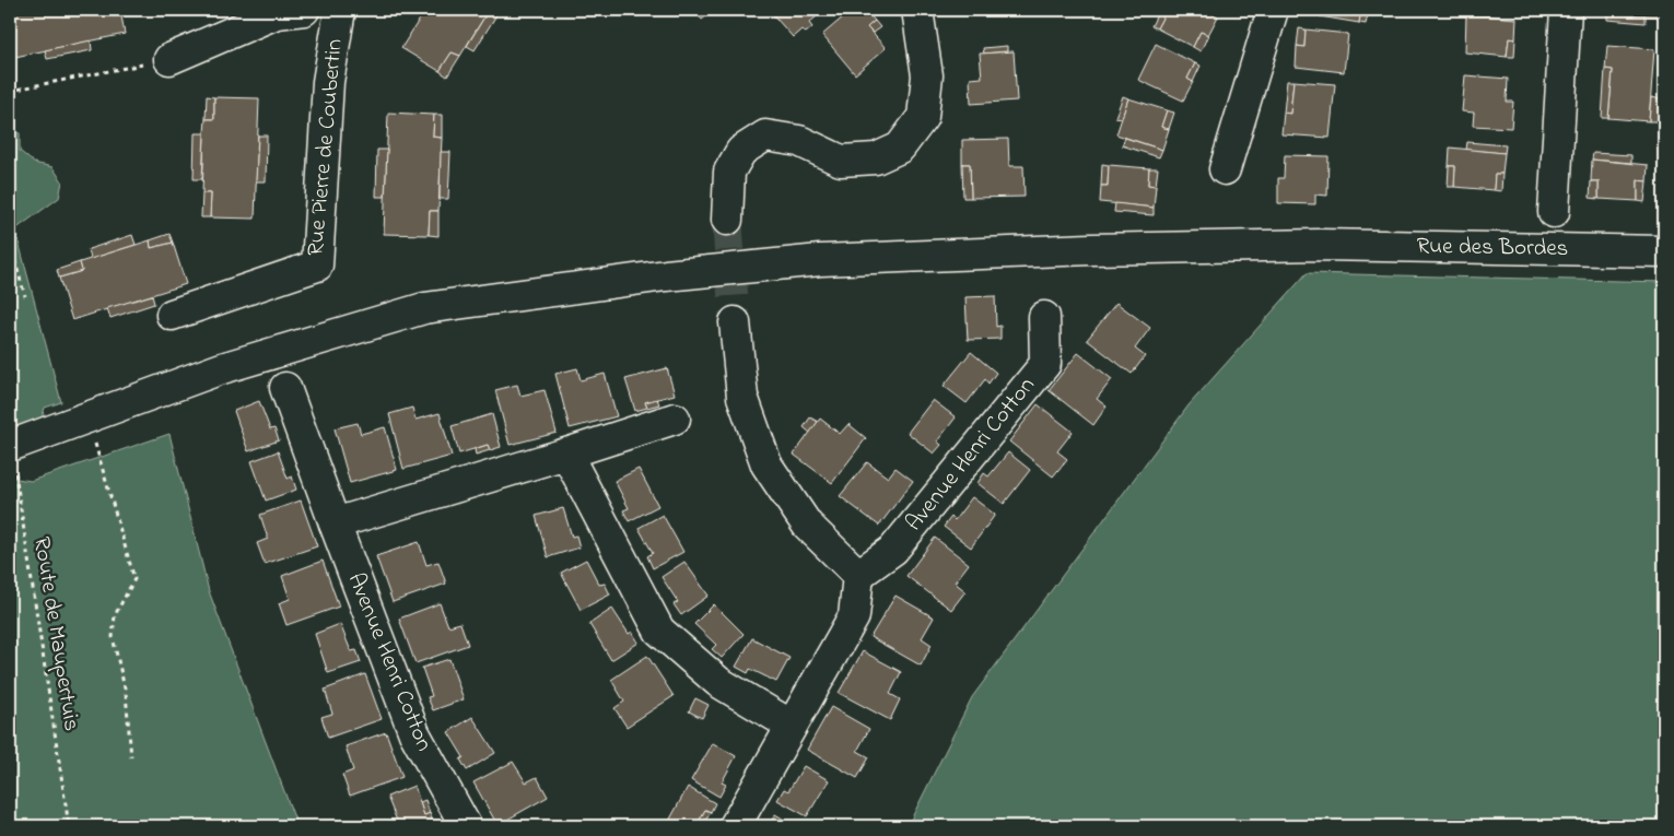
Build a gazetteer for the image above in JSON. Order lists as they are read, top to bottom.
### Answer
{
  "streets": {
    "street": ["Rue Pierre de Coubertin", "Rue des Bordes", "Avenue Henri Cotton"],
    "path": ["Route de Maupertuis"]
  },
  "crossings": [
    ["Rue des Bordes", "Route de Maupertuis"]
  ]
}
